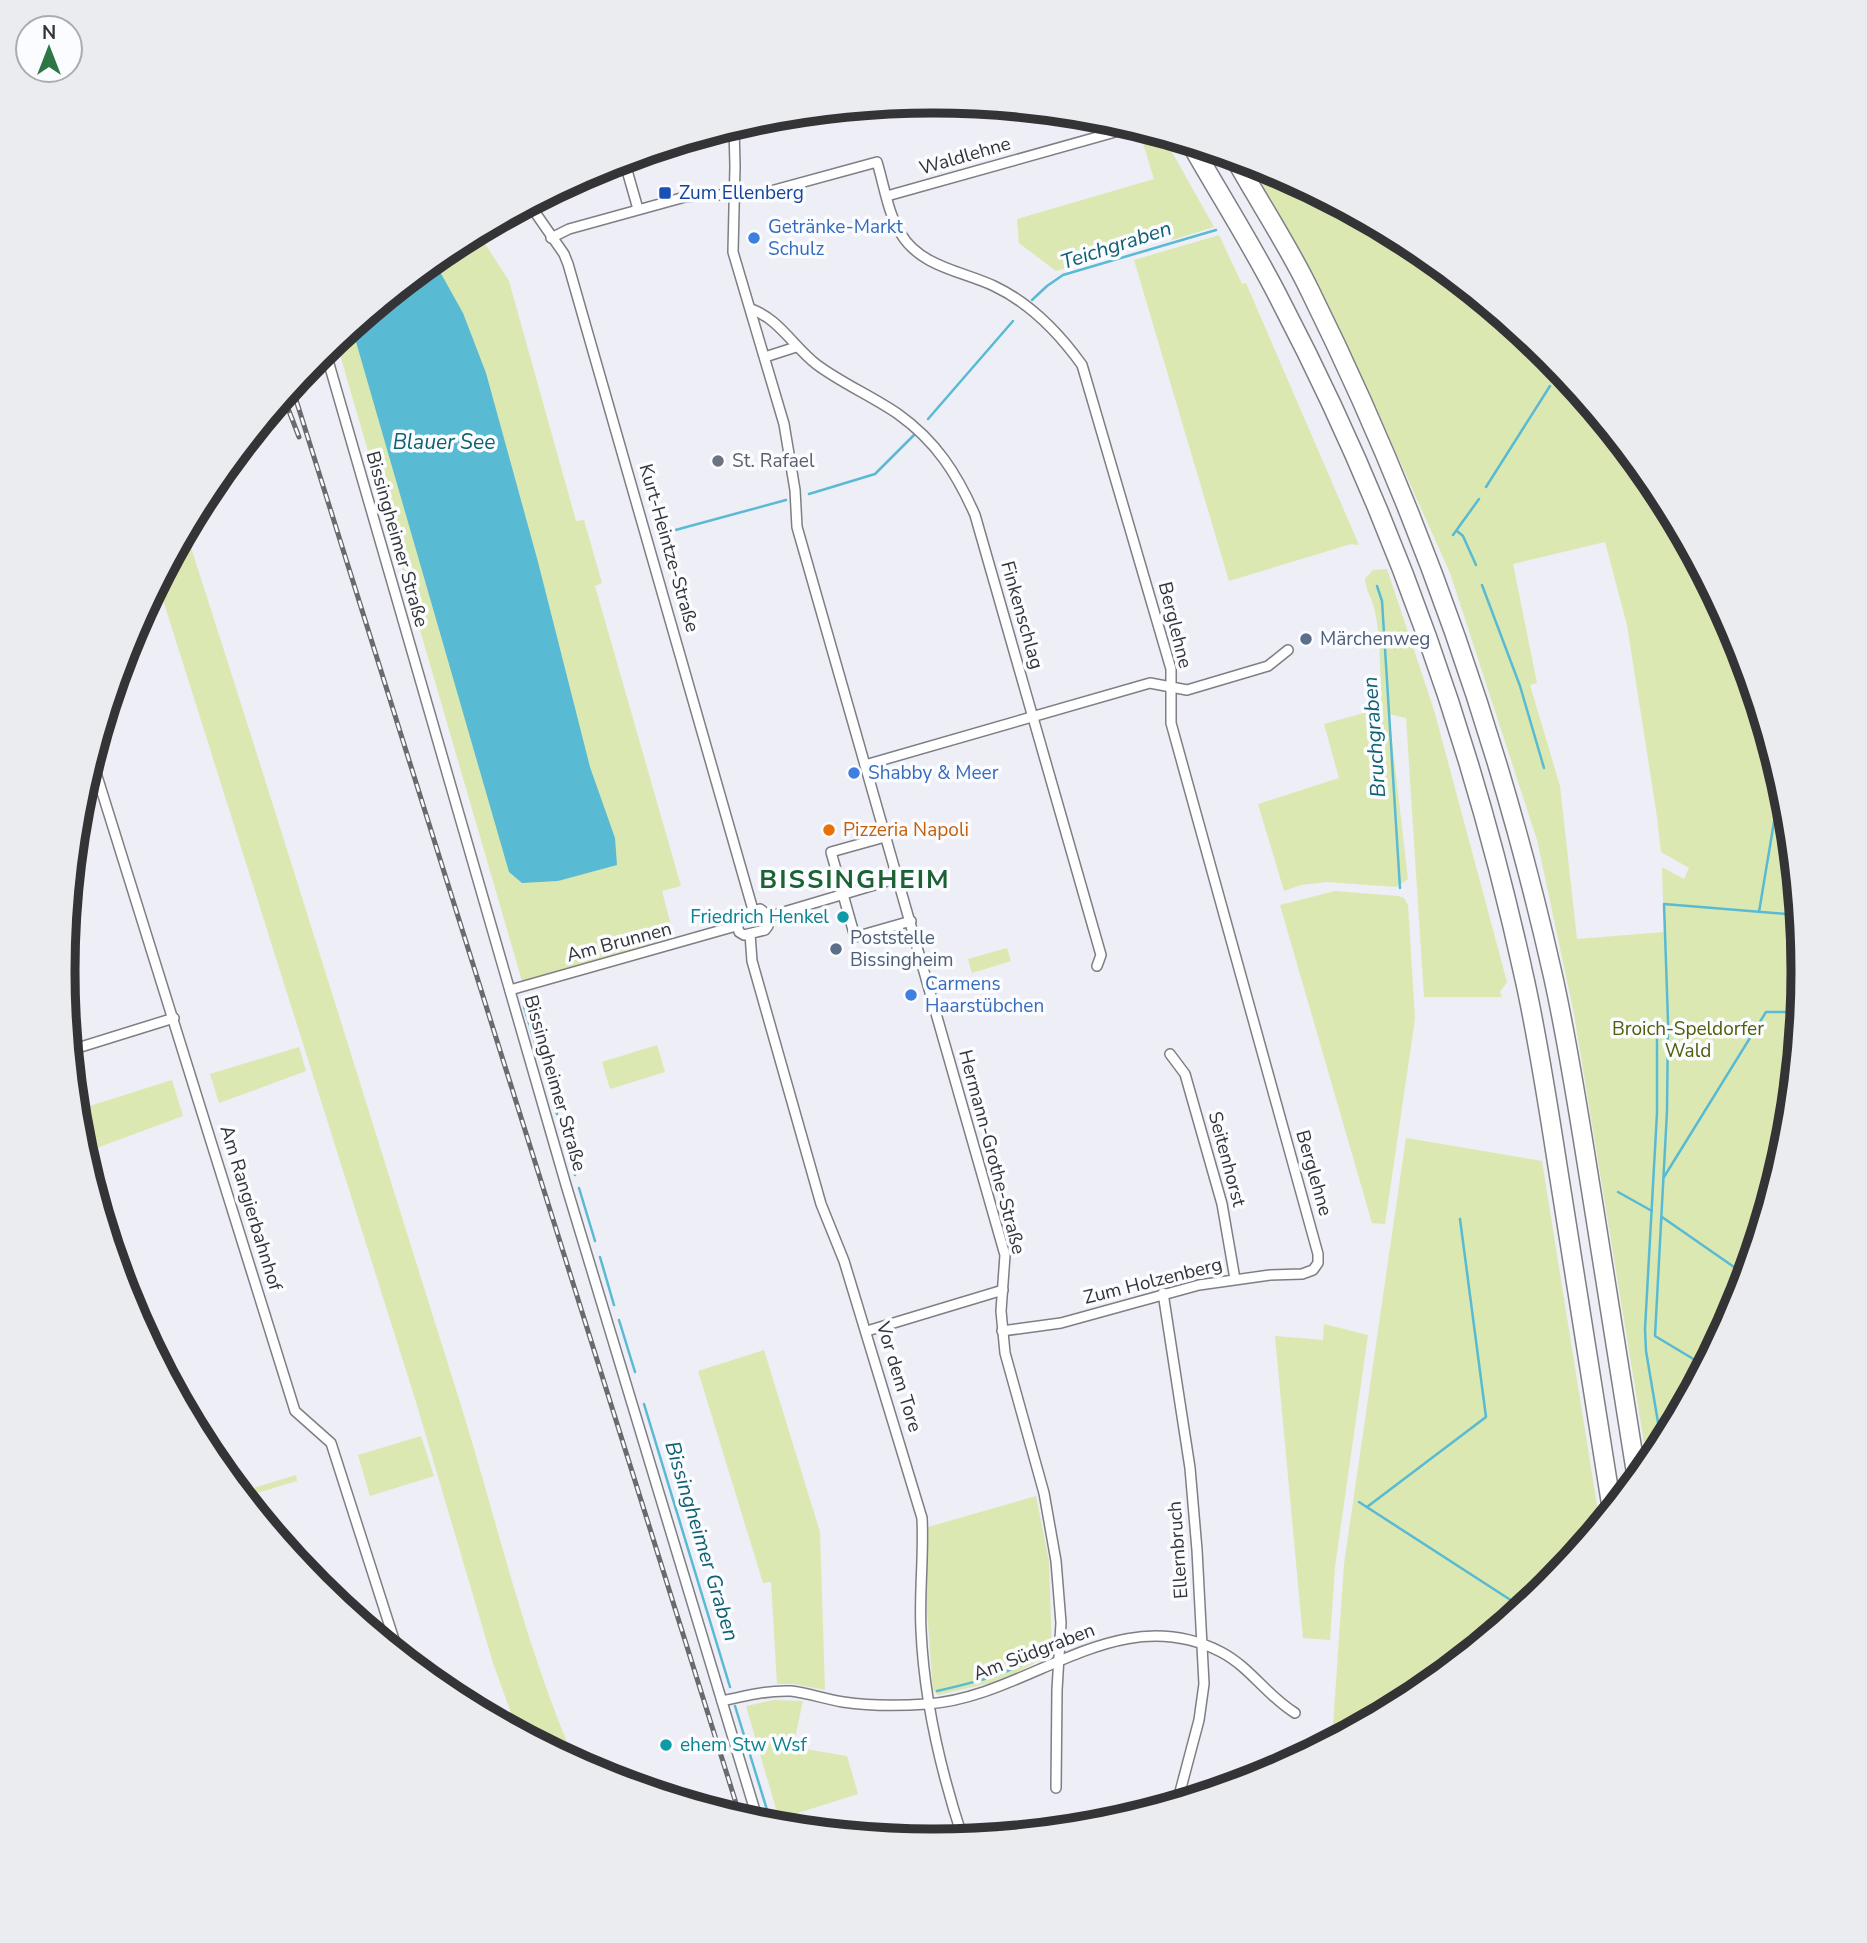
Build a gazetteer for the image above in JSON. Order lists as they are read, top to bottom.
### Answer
{
  "streets": {
    "street": [
      "Waldlehne",
      "Bissingheimer Straße",
      "Kurt-Heintze-Straße",
      "Finkenschlag",
      "Berglehne",
      "Am Brunnen",
      "Hermann-Grothe-Straße",
      "Seitenhorst",
      "Am Rangierbahnhof",
      "Zum Holzenberg",
      "Vor dem Tore",
      "Ellernbruch",
      "Am Südgraben"
    ]
  },
  "crossings": [
    ["Waldlehne", "Berglehne"],
    ["Bissingheimer Straße", "Am Brunnen"],
    ["Bissingheimer Straße", "Am Südgraben"],
    ["Kurt-Heintze-Straße", "Am Brunnen"],
    ["Kurt-Heintze-Straße", "Vor dem Tore"],
    ["Finkenschlag", "Hermann-Grothe-Straße"],
    ["Berglehne", "Hermann-Grothe-Straße"],
    ["Berglehne", "Zum Holzenberg"],
    ["Am Brunnen", "Vor dem Tore"],
    ["Hermann-Grothe-Straße", "Zum Holzenberg"],
    ["Hermann-Grothe-Straße", "Am Südgraben"],
    ["Seitenhorst", "Zum Holzenberg"],
    ["Zum Holzenberg", "Ellernbruch"],
    ["Vor dem Tore", "Am Südgraben"],
    ["Ellernbruch", "Am Südgraben"]
  ],
  "districts": ["BISSINGHEIM"],
  "water": [
    "Teichgraben",
    "Blauer See",
    "Bruchgraben",
    "Bissingheimer Graben"
  ],
  "parks": ["Broich-Speldorfer Wald"],
  "places": {
    "transit": ["Zum Ellenberg"],
    "other": [
      "Getränke-Markt Schulz",
      "St. Rafael",
      "Märchenweg",
      "Shabby & Meer",
      "Pizzeria Napoli",
      "Friedrich Henkel",
      "Poststelle Bissingheim",
      "Carmens Haarstübchen",
      "ehem Stw Wsf"
    ]
  },
  "north": "top"
}
